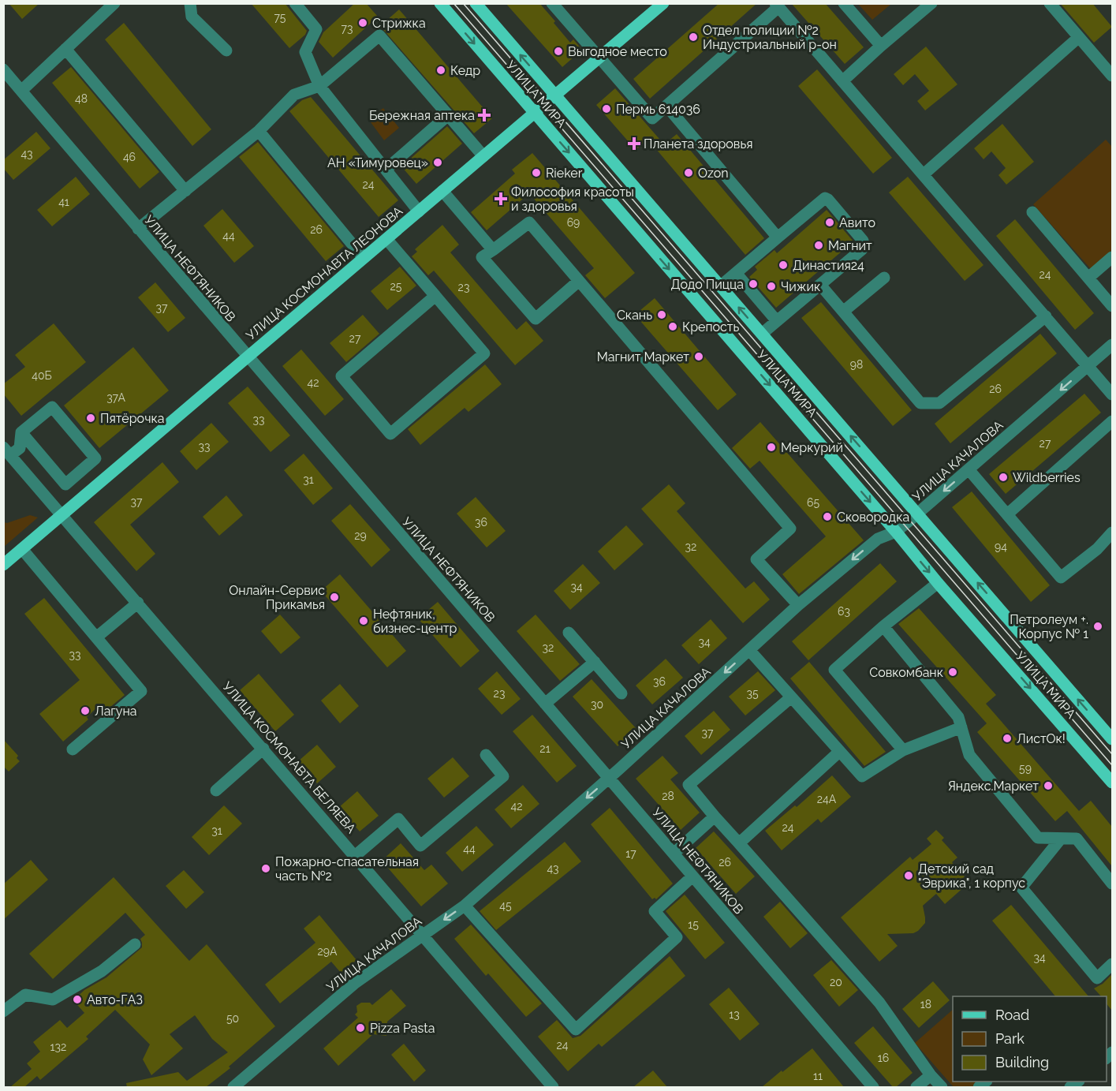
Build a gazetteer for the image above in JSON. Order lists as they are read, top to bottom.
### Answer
{
  "streets": {
    "main road": ["УЛИЦА МИРА", "УЛИЦА КОСМОНАВТА ЛЕОНОВА"],
    "street": ["УЛИЦА НЕФТЯНИКОВ", "УЛИЦА КАЧАЛОВА", "УЛИЦА КОСМОНАВТА БЕЛЯЕВА"]
  },
  "crossings": [
    ["УЛИЦА МИРА", "УЛИЦА КОСМОНАВТА ЛЕОНОВА"],
    ["УЛИЦА МИРА", "УЛИЦА КАЧАЛОВА"],
    ["УЛИЦА НЕФТЯНИКОВ", "УЛИЦА КОСМОНАВТА ЛЕОНОВА"],
    ["УЛИЦА НЕФТЯНИКОВ", "УЛИЦА КАЧАЛОВА"],
    ["УЛИЦА КОСМОНАВТА ЛЕОНОВА", "УЛИЦА КОСМОНАВТА БЕЛЯЕВА"],
    ["УЛИЦА КАЧАЛОВА", "УЛИЦА КОСМОНАВТА БЕЛЯЕВА"]
  ],
  "places": {
    "other": [
      "Стрижка",
      "Отдел полиции №2 Индустриальный р-он",
      "Выгодное место",
      "Кедр",
      "Пермь 614036",
      "АН «Тимуровец»",
      "Rieker",
      "Ozon",
      "Авито",
      "Магнит",
      "Династия24",
      "Додо Пицца",
      "Чижик",
      "Скань",
      "Крепость",
      "Магнит Маркет",
      "Пятёрочка",
      "Меркурий",
      "Wildberries",
      "Сковородка",
      "Онлайн-Сервис Прикамья",
      "Нефтяник, бизнес-центр",
      "Петролеум +. Корпус № 1",
      "Совкомбанк",
      "Лагуна",
      "ЛистОк!",
      "Яндекс.Маркет",
      "Пожарно-спасательная часть №2",
      "Детский сад \"Эврика\", 1 корпус",
      "Авто-ГАЗ",
      "Pizza Pasta"
    ],
    "health": ["Бережная аптека", "Планета здоровья", "Философия красоты и здоровья"]
  },
  "house_numbers": [
    "75",
    "73",
    "48",
    "43",
    "46",
    "24",
    "41",
    "69",
    "26",
    "44",
    "24",
    "25",
    "23",
    "37",
    "27",
    "98",
    "40Б",
    "42",
    "26",
    "37А",
    "33",
    "27",
    "33",
    "31",
    "37",
    "65",
    "36",
    "29",
    "32",
    "94",
    "34",
    "63",
    "34",
    "32",
    "33",
    "36",
    "23",
    "35",
    "30",
    "37",
    "21",
    "59",
    "28",
    "24А",
    "42",
    "24",
    "31",
    "44",
    "17",
    "26",
    "43",
    "45",
    "15",
    "29А",
    "34",
    "20",
    "18",
    "13",
    "50",
    "24",
    "132",
    "16",
    "11"
  ],
  "legend": ["Road", "Park", "Building"]
}
